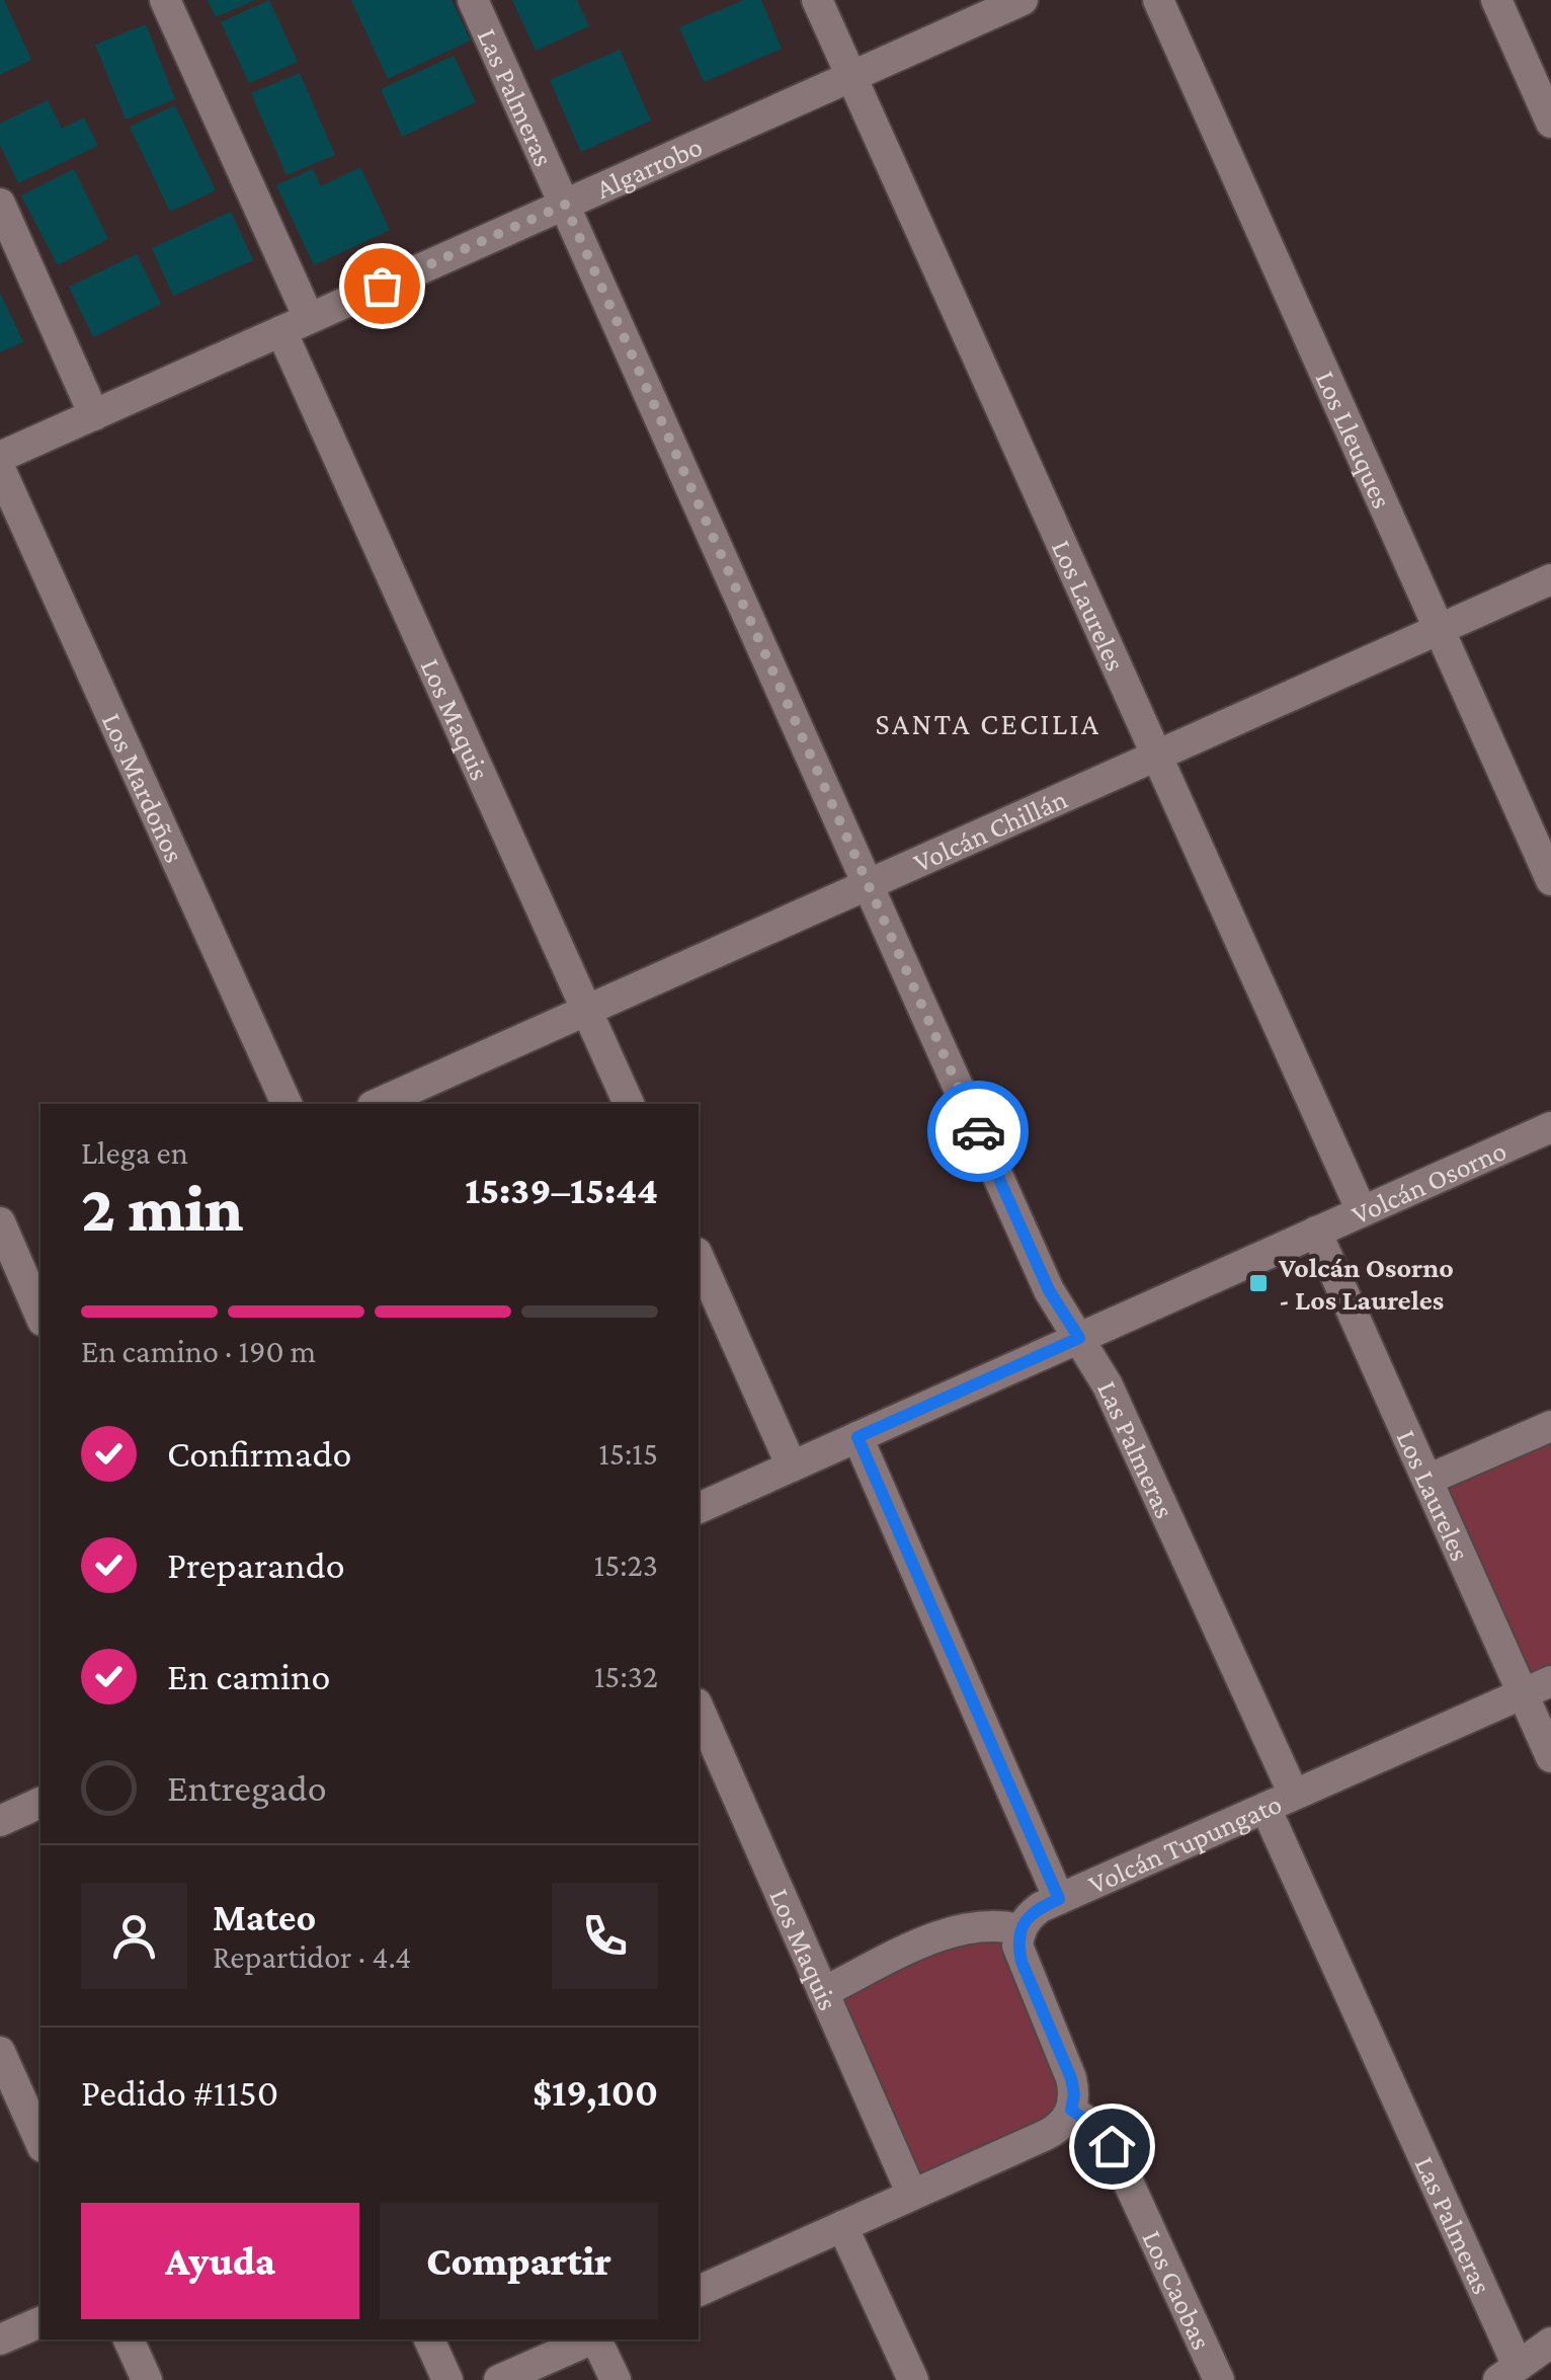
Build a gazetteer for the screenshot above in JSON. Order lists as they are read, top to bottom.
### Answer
{
  "streets": {
    "street": [
      "Las Palmeras",
      "Algarrobo",
      "Los Lleuques",
      "Los Laureles",
      "Los Maquis",
      "Los Mardoños",
      "Volcán Chillán",
      "Volcán Osorno",
      "Volcán Tupungato",
      "Los Caobas"
    ]
  },
  "crossings": [
    ["Las Palmeras", "Algarrobo"],
    ["Las Palmeras", "Volcán Chillán"],
    ["Las Palmeras", "Volcán Osorno"],
    ["Las Palmeras", "Volcán Tupungato"],
    ["Algarrobo", "Los Laureles"],
    ["Algarrobo", "Los Maquis"],
    ["Los Lleuques", "Volcán Chillán"],
    ["Los Laureles", "Volcán Chillán"],
    ["Los Laureles", "Volcán Osorno"],
    ["Los Laureles", "Volcán Tupungato"],
    ["Los Maquis", "Volcán Chillán"]
  ],
  "districts": ["SANTA CECILIA"],
  "places": {
    "transit": ["Volcán Osorno - Los Laureles"]
  },
  "page": {
    "heading": ["2 min", "Llega en", "15:39–15:44"],
    "panel": [
      "Mateo",
      "Repartidor · 4.4",
      "Pedido #1150",
      "$19,100"
    ],
    "bar": "En camino · 190 m",
    "list": [
      ["Confirmado", "15:15"],
      ["Preparando", "15:23"],
      ["En camino", "15:32"],
      "Entregado"
    ],
    "buttons": ["Ayuda", "Compartir"]
  }
}
